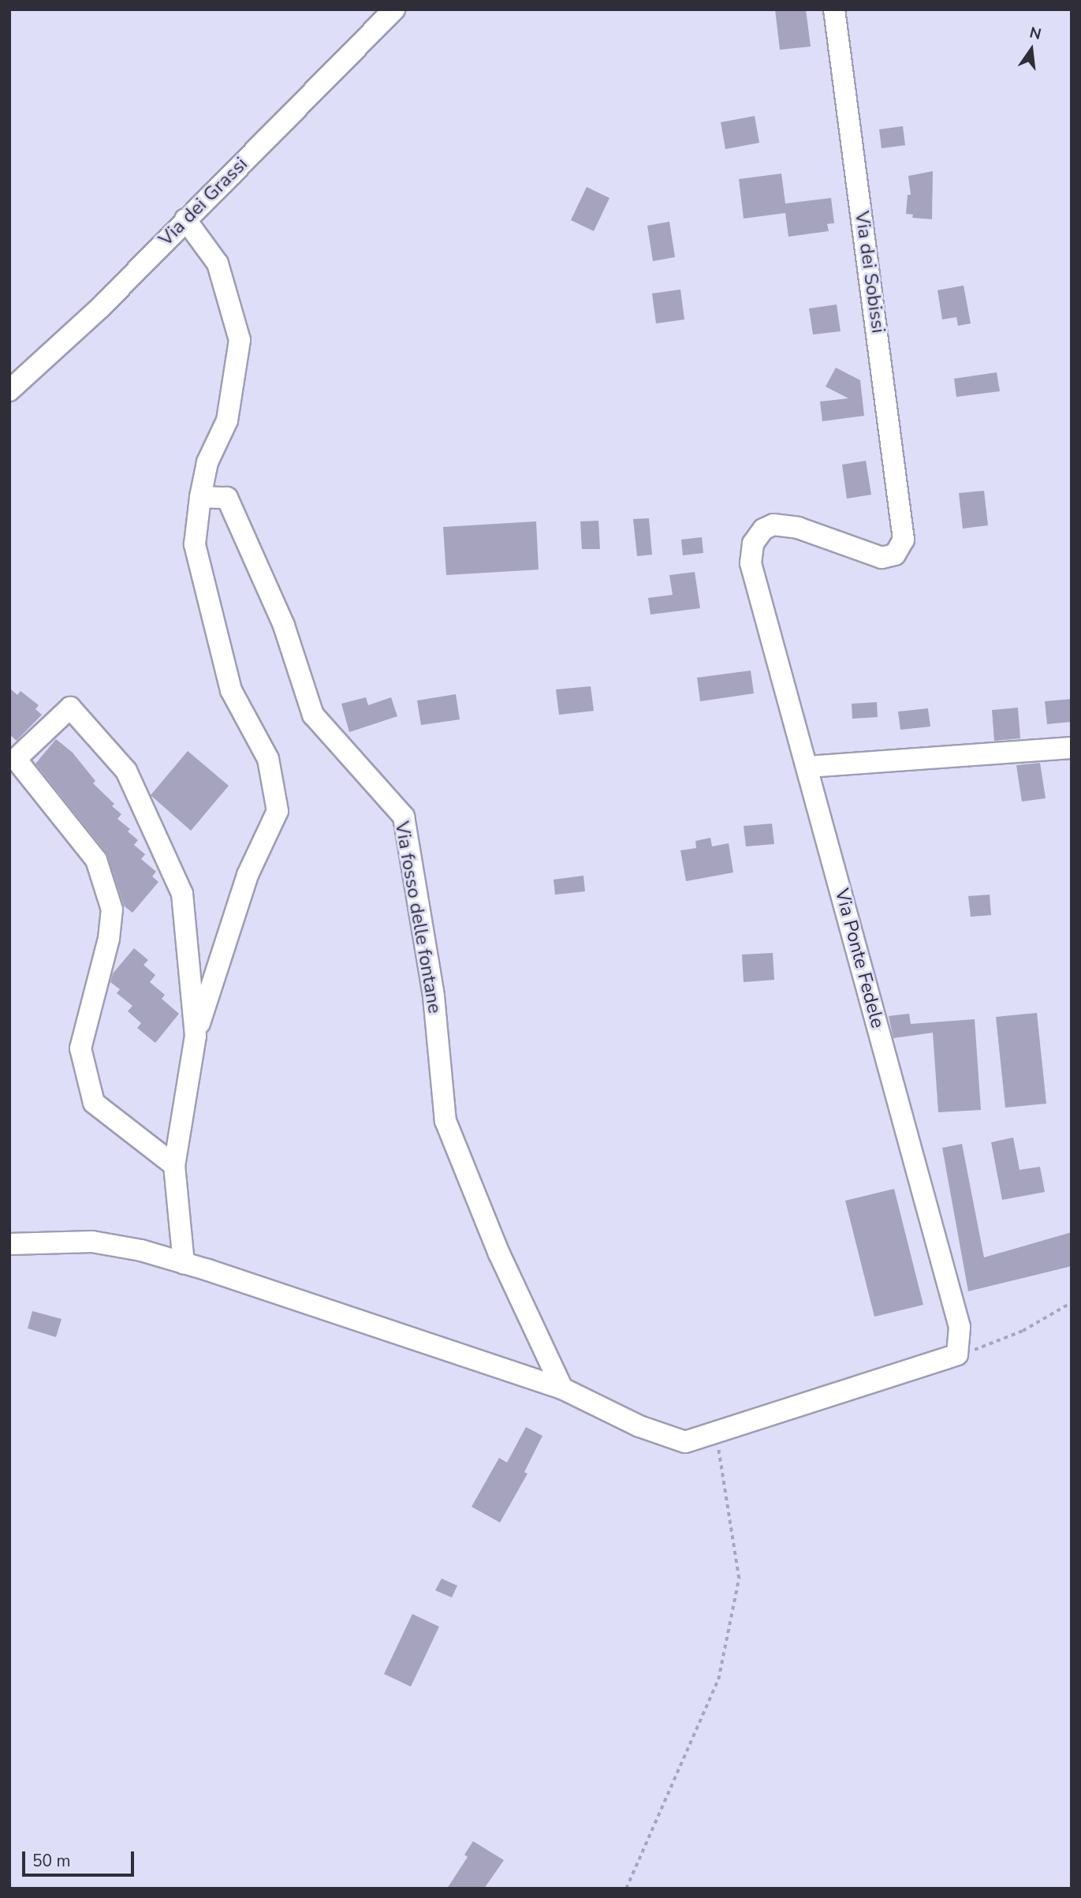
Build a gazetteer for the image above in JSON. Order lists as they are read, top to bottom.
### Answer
{
  "streets": {
    "street": [
      "Via dei Grassi",
      "Via dei Sobissi",
      "Via fosso delle fontane",
      "Via Ponte Fedele"
    ]
  },
  "crossings": [
    ["Via dei Sobissi", "Via Ponte Fedele"]
  ],
  "scale_bar": "50 m",
  "north": "top"
}
